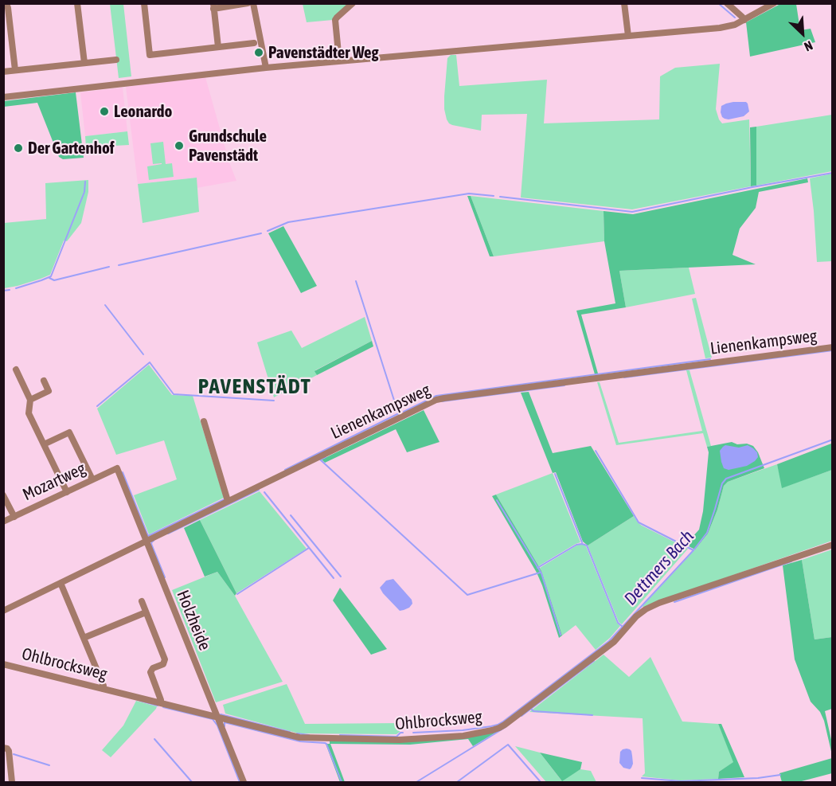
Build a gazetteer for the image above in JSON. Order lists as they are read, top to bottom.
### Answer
{
  "streets": {
    "street": [
      "Lienenkampsweg",
      "Mozartweg",
      "Holzheide",
      "Ohlbrocksweg"
    ]
  },
  "crossings": [
    ["Lienenkampsweg", "Holzheide"],
    ["Mozartweg", "Holzheide"],
    ["Holzheide", "Ohlbrocksweg"]
  ],
  "districts": ["PAVENSTÄDT"],
  "water": ["Dettmers Bach"],
  "places": [
    "Pavenstädter Weg",
    "Leonardo",
    "Grundschule Pavenstädt",
    "Der Gartenhof"
  ],
  "north": "bottom right"
}
